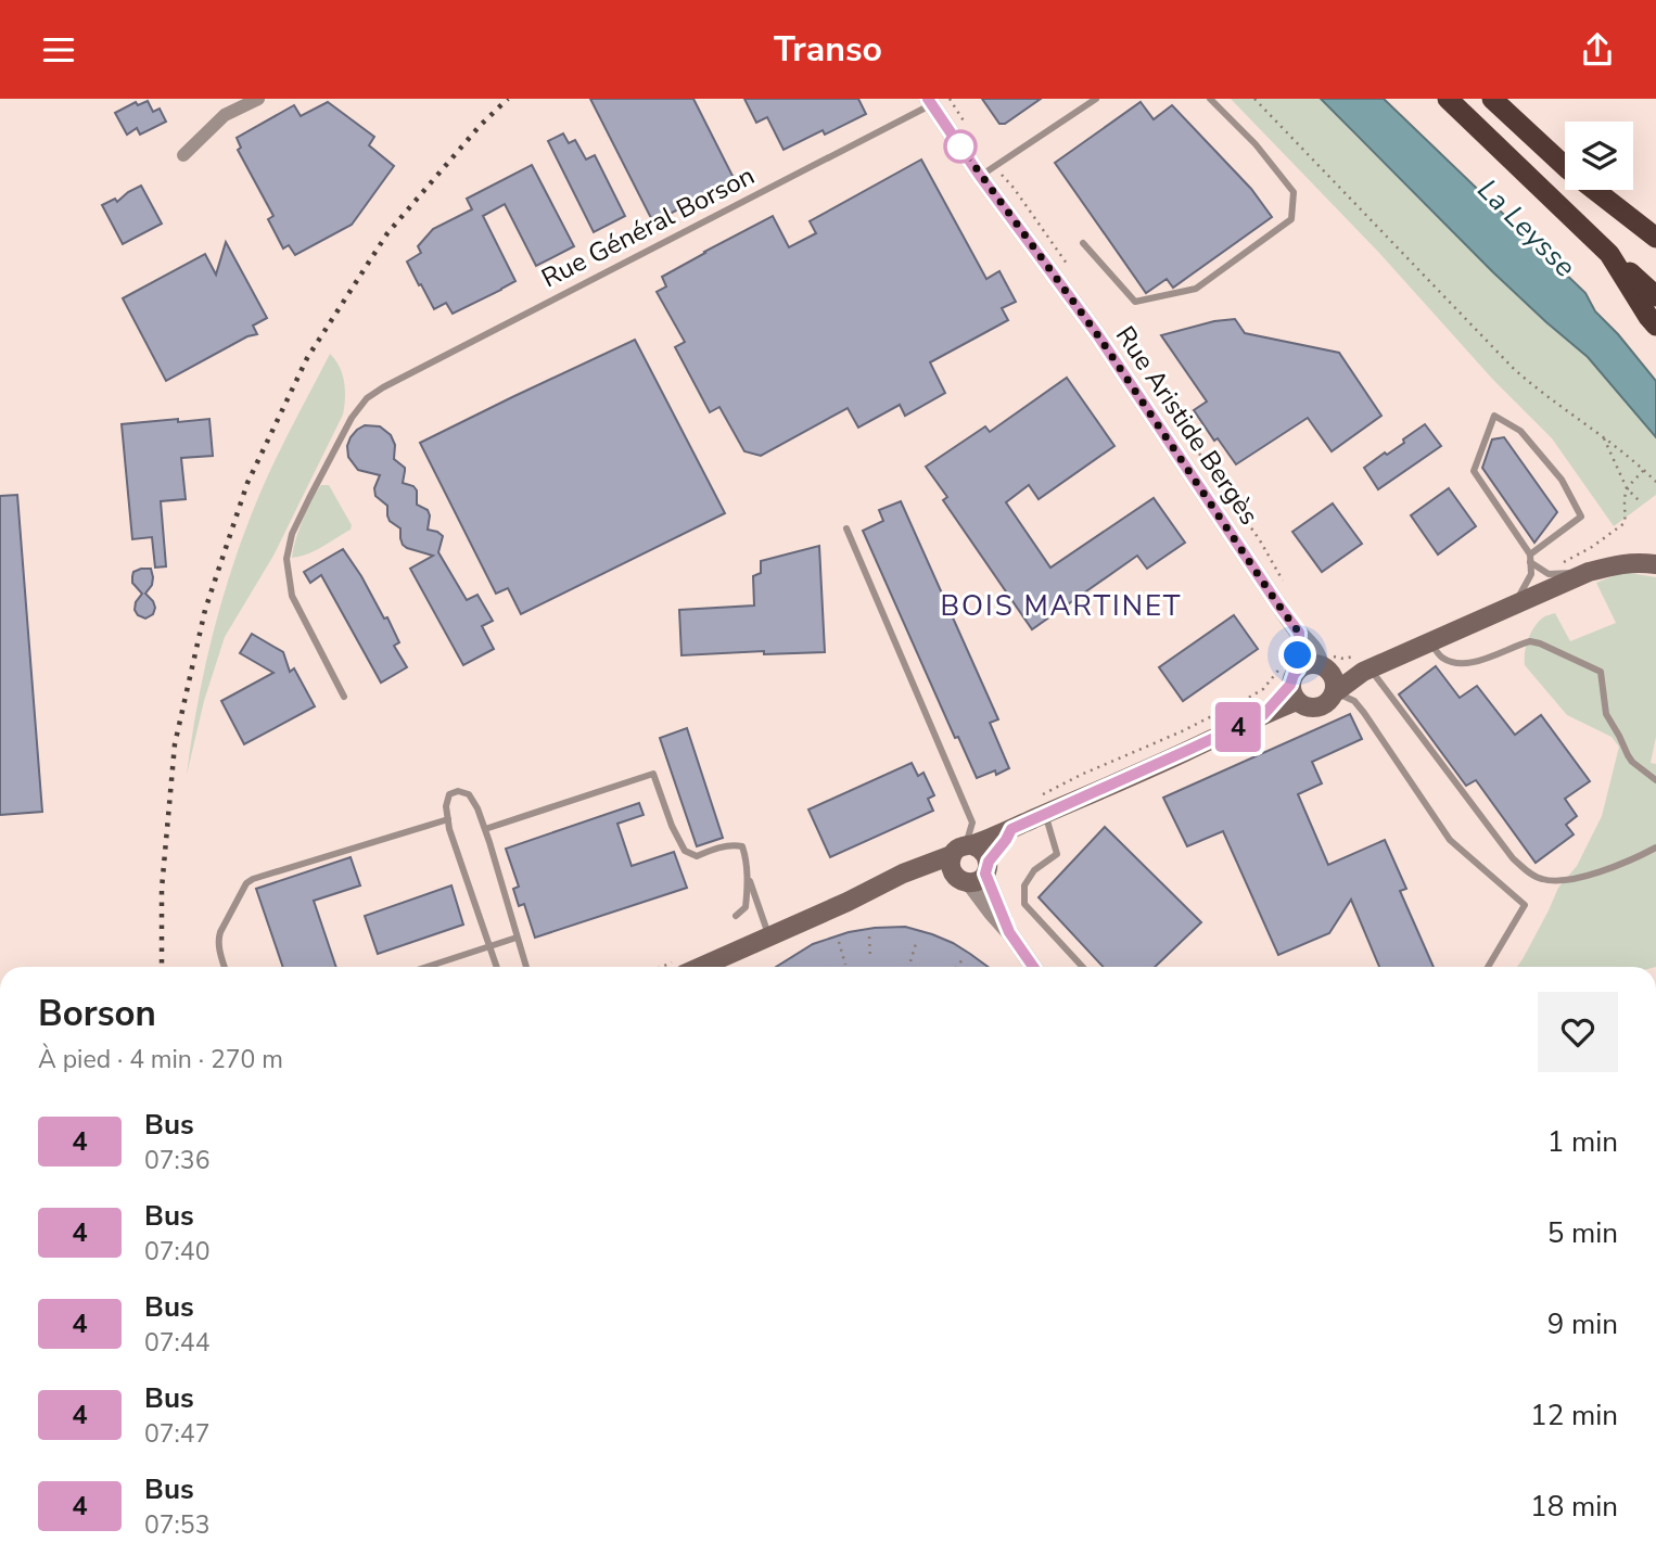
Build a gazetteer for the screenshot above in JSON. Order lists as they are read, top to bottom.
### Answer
{
  "streets": {
    "street": ["Rue Aristide Bergès"],
    "lane": ["Rue Général Borson"]
  },
  "crossings": [
    ["Rue Général Borson", "Rue Aristide Bergès"]
  ],
  "districts": ["BOIS MARTINET"],
  "water": ["La Leysse"],
  "lines": ["bus line 4"],
  "page": {
    "header": "Transo",
    "on_map": "4",
    "heading": ["Borson", "À pied · 4 min · 270 m"],
    "list": [
      {
        "mark": "4",
        "name": "Bus",
        "note": "07:36",
        "value": "1 min"
      },
      {
        "mark": "4",
        "name": "Bus",
        "note": "07:40",
        "value": "5 min"
      },
      {
        "mark": "4",
        "name": "Bus",
        "note": "07:44",
        "value": "9 min"
      },
      {
        "mark": "4",
        "name": "Bus",
        "note": "07:47",
        "value": "12 min"
      },
      {
        "mark": "4",
        "name": "Bus",
        "note": "07:53",
        "value": "18 min"
      }
    ]
  }
}
